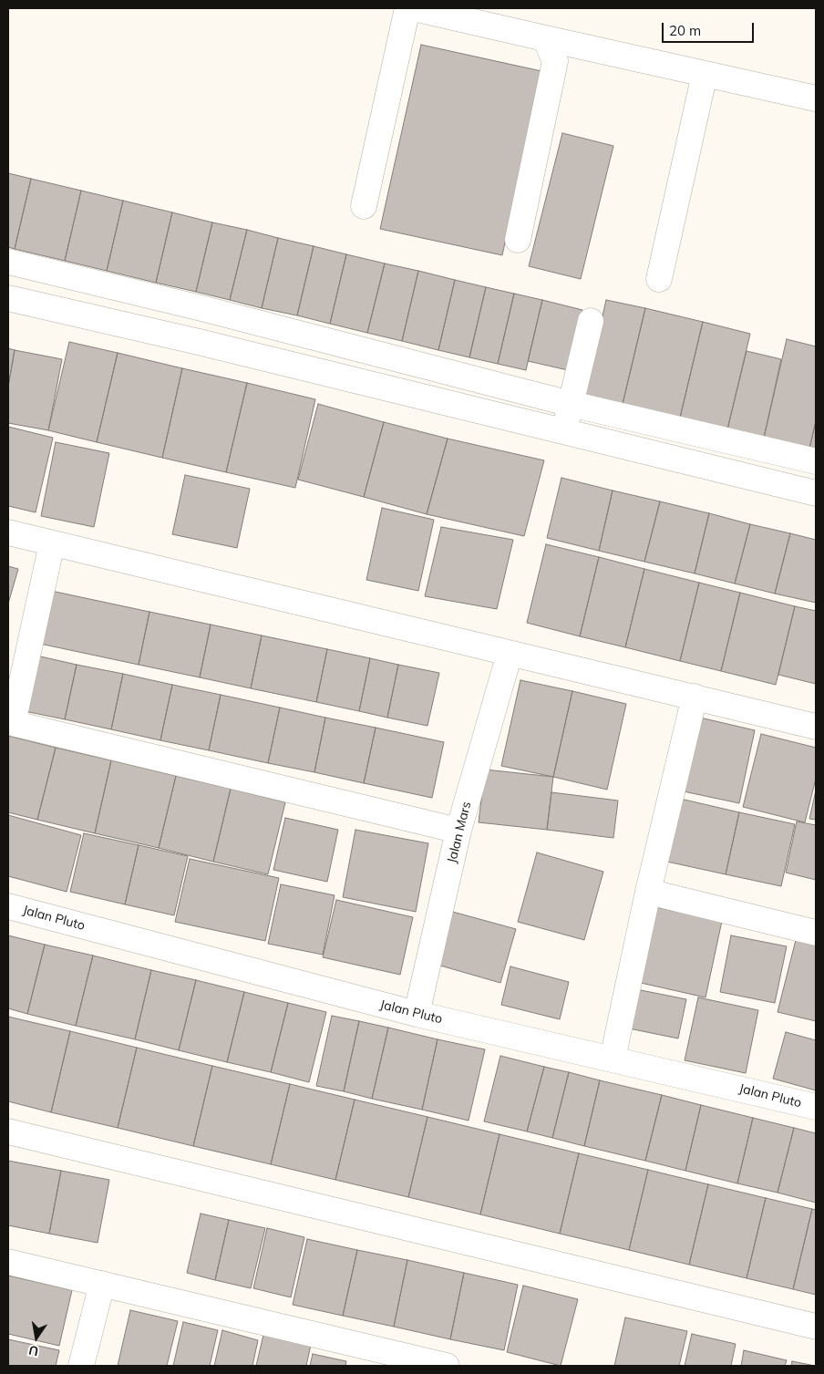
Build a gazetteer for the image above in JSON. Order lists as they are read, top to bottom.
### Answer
{
  "streets": {
    "street": ["Jalan Mars", "Jalan Pluto"]
  },
  "crossings": [
    ["Jalan Mars", "Jalan Pluto"]
  ],
  "scale_bar": "20 m",
  "north": "bottom"
}
